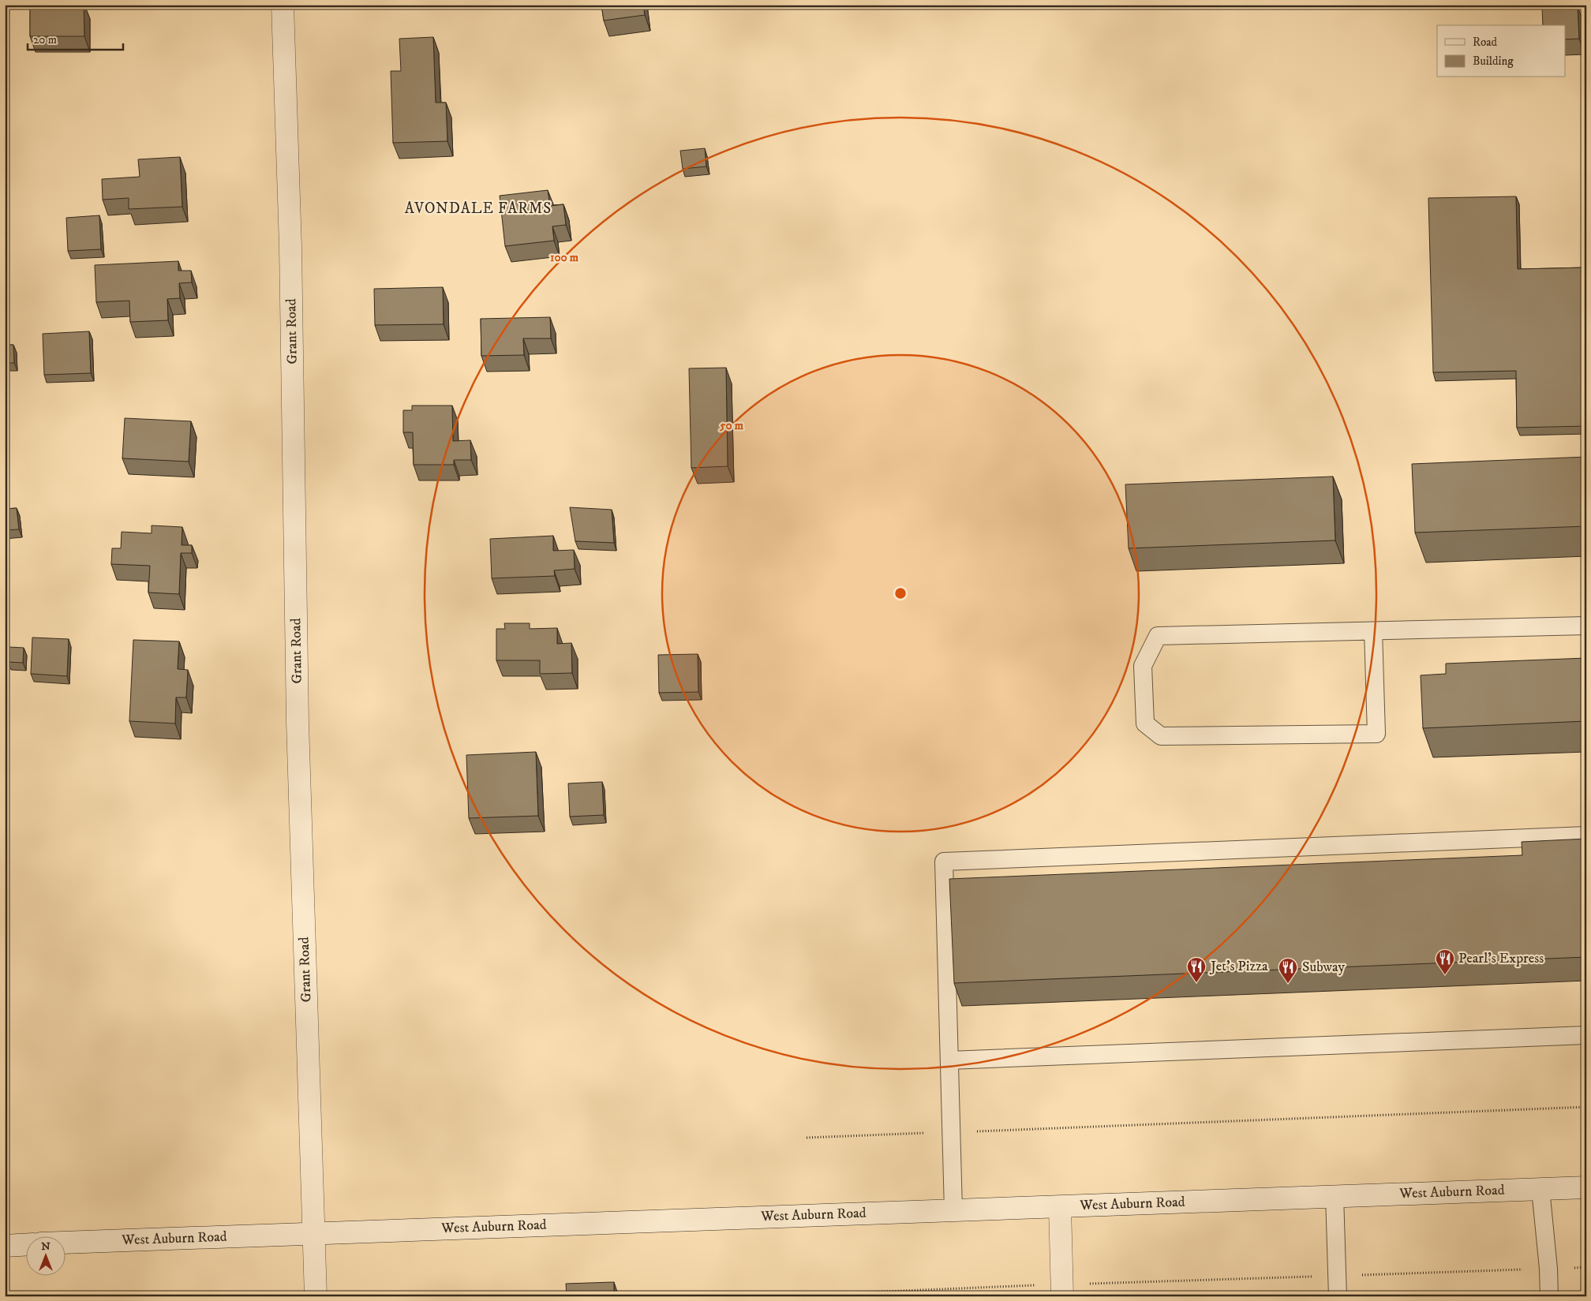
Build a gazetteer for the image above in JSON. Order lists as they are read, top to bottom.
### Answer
{
  "streets": {
    "main road": ["Grant Road", "West Auburn Road"]
  },
  "crossings": [
    ["Grant Road", "West Auburn Road"]
  ],
  "districts": ["AVONDALE FARMS"],
  "places": {
    "restaurant": ["Pearl's Express", "Jet's Pizza", "Subway"]
  },
  "legend": ["Road", "Building"],
  "scale_bar": "20 m",
  "north": "top",
  "rings": ["100 m", "50 m"]
}
